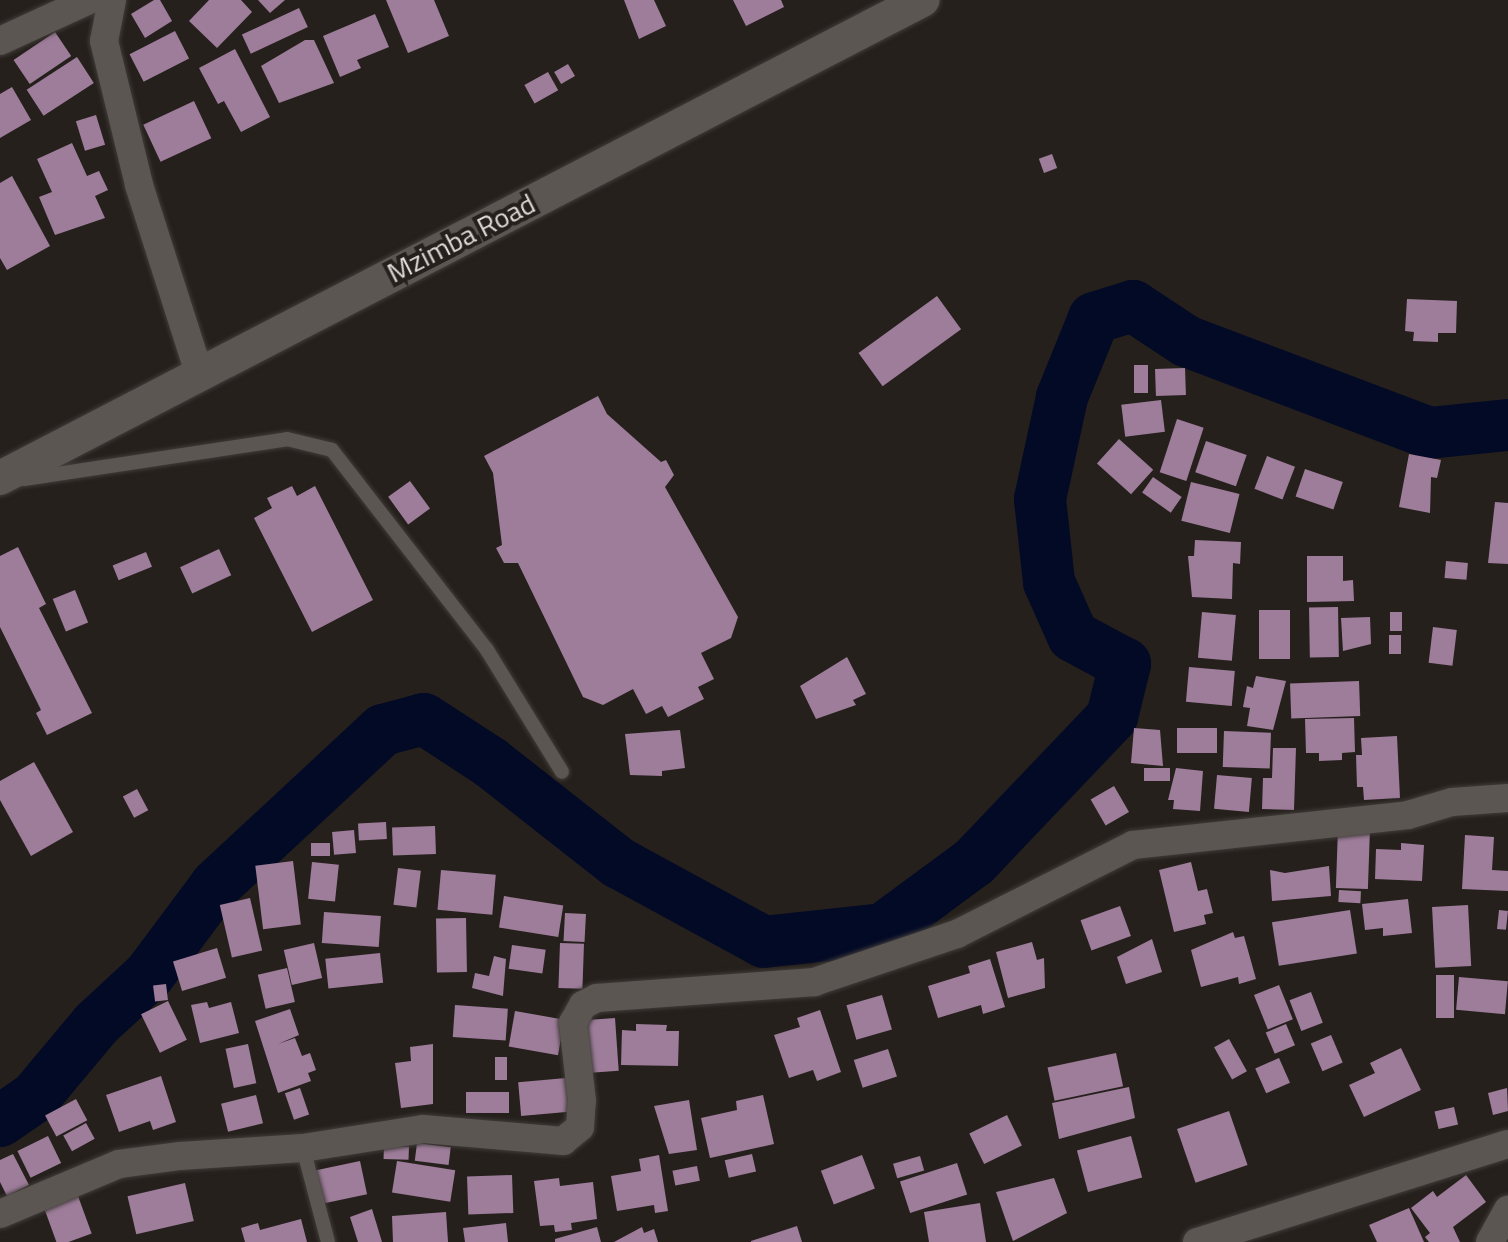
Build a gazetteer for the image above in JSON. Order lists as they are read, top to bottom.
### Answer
{
  "streets": {
    "street": ["Mzimba Road"]
  }
}
